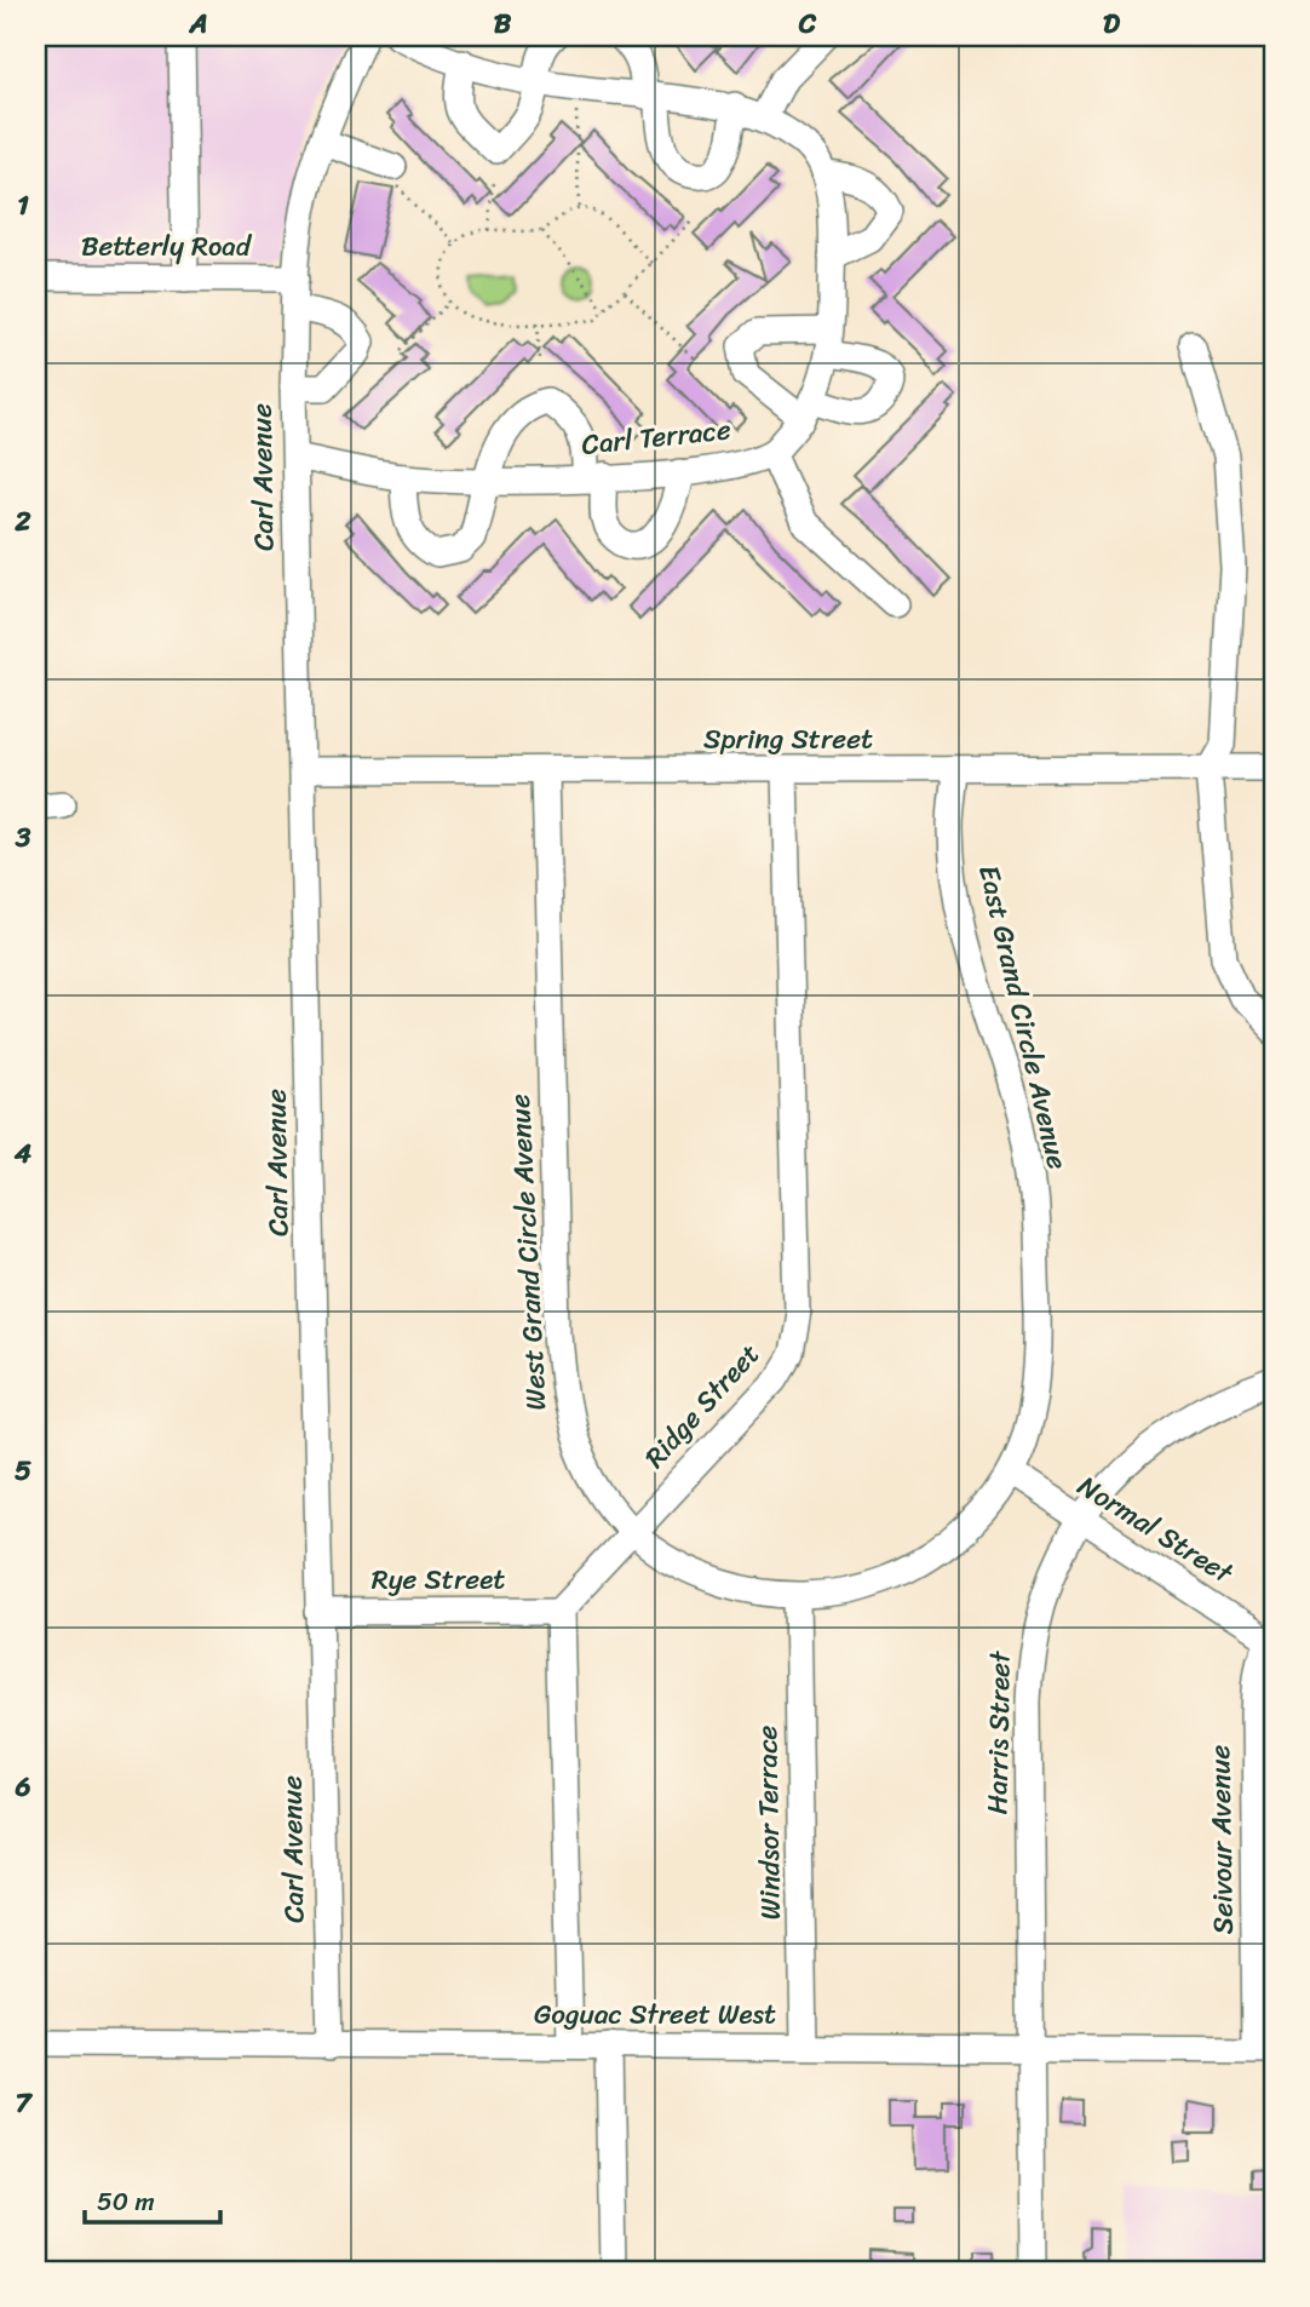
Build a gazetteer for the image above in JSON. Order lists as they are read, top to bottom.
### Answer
{
  "streets": {
    "street": [
      "Betterly Road",
      "Carl Terrace",
      "Carl Avenue",
      "Spring Street",
      "East Grand Circle Avenue",
      "West Grand Circle Avenue",
      "Ridge Street",
      "Normal Street",
      "Rye Street",
      "Harris Street",
      "Windsor Terrace",
      "Seivour Avenue",
      "Goguac Street West"
    ]
  },
  "crossings": [
    ["Betterly Road", "Carl Avenue"],
    ["Carl Terrace", "Carl Avenue"],
    ["Carl Avenue", "Spring Street"],
    ["Carl Avenue", "Rye Street"],
    ["Carl Avenue", "Goguac Street West"],
    ["Spring Street", "East Grand Circle Avenue"],
    ["Spring Street", "West Grand Circle Avenue"],
    ["Spring Street", "Ridge Street"],
    ["East Grand Circle Avenue", "West Grand Circle Avenue"],
    ["East Grand Circle Avenue", "Normal Street"],
    ["East Grand Circle Avenue", "Windsor Terrace"],
    ["West Grand Circle Avenue", "Ridge Street"],
    ["West Grand Circle Avenue", "Windsor Terrace"],
    ["Ridge Street", "Rye Street"],
    ["Normal Street", "Harris Street"],
    ["Normal Street", "Seivour Avenue"],
    ["Harris Street", "Goguac Street West"],
    ["Windsor Terrace", "Goguac Street West"],
    ["Seivour Avenue", "Goguac Street West"]
  ],
  "scale_bar": "50 m",
  "grid": {
    "columns": [
      "A",
      "B",
      "C",
      "D"
    ],
    "rows": [
      "1",
      "2",
      "3",
      "4",
      "5",
      "6",
      "7"
    ]
  }
}
